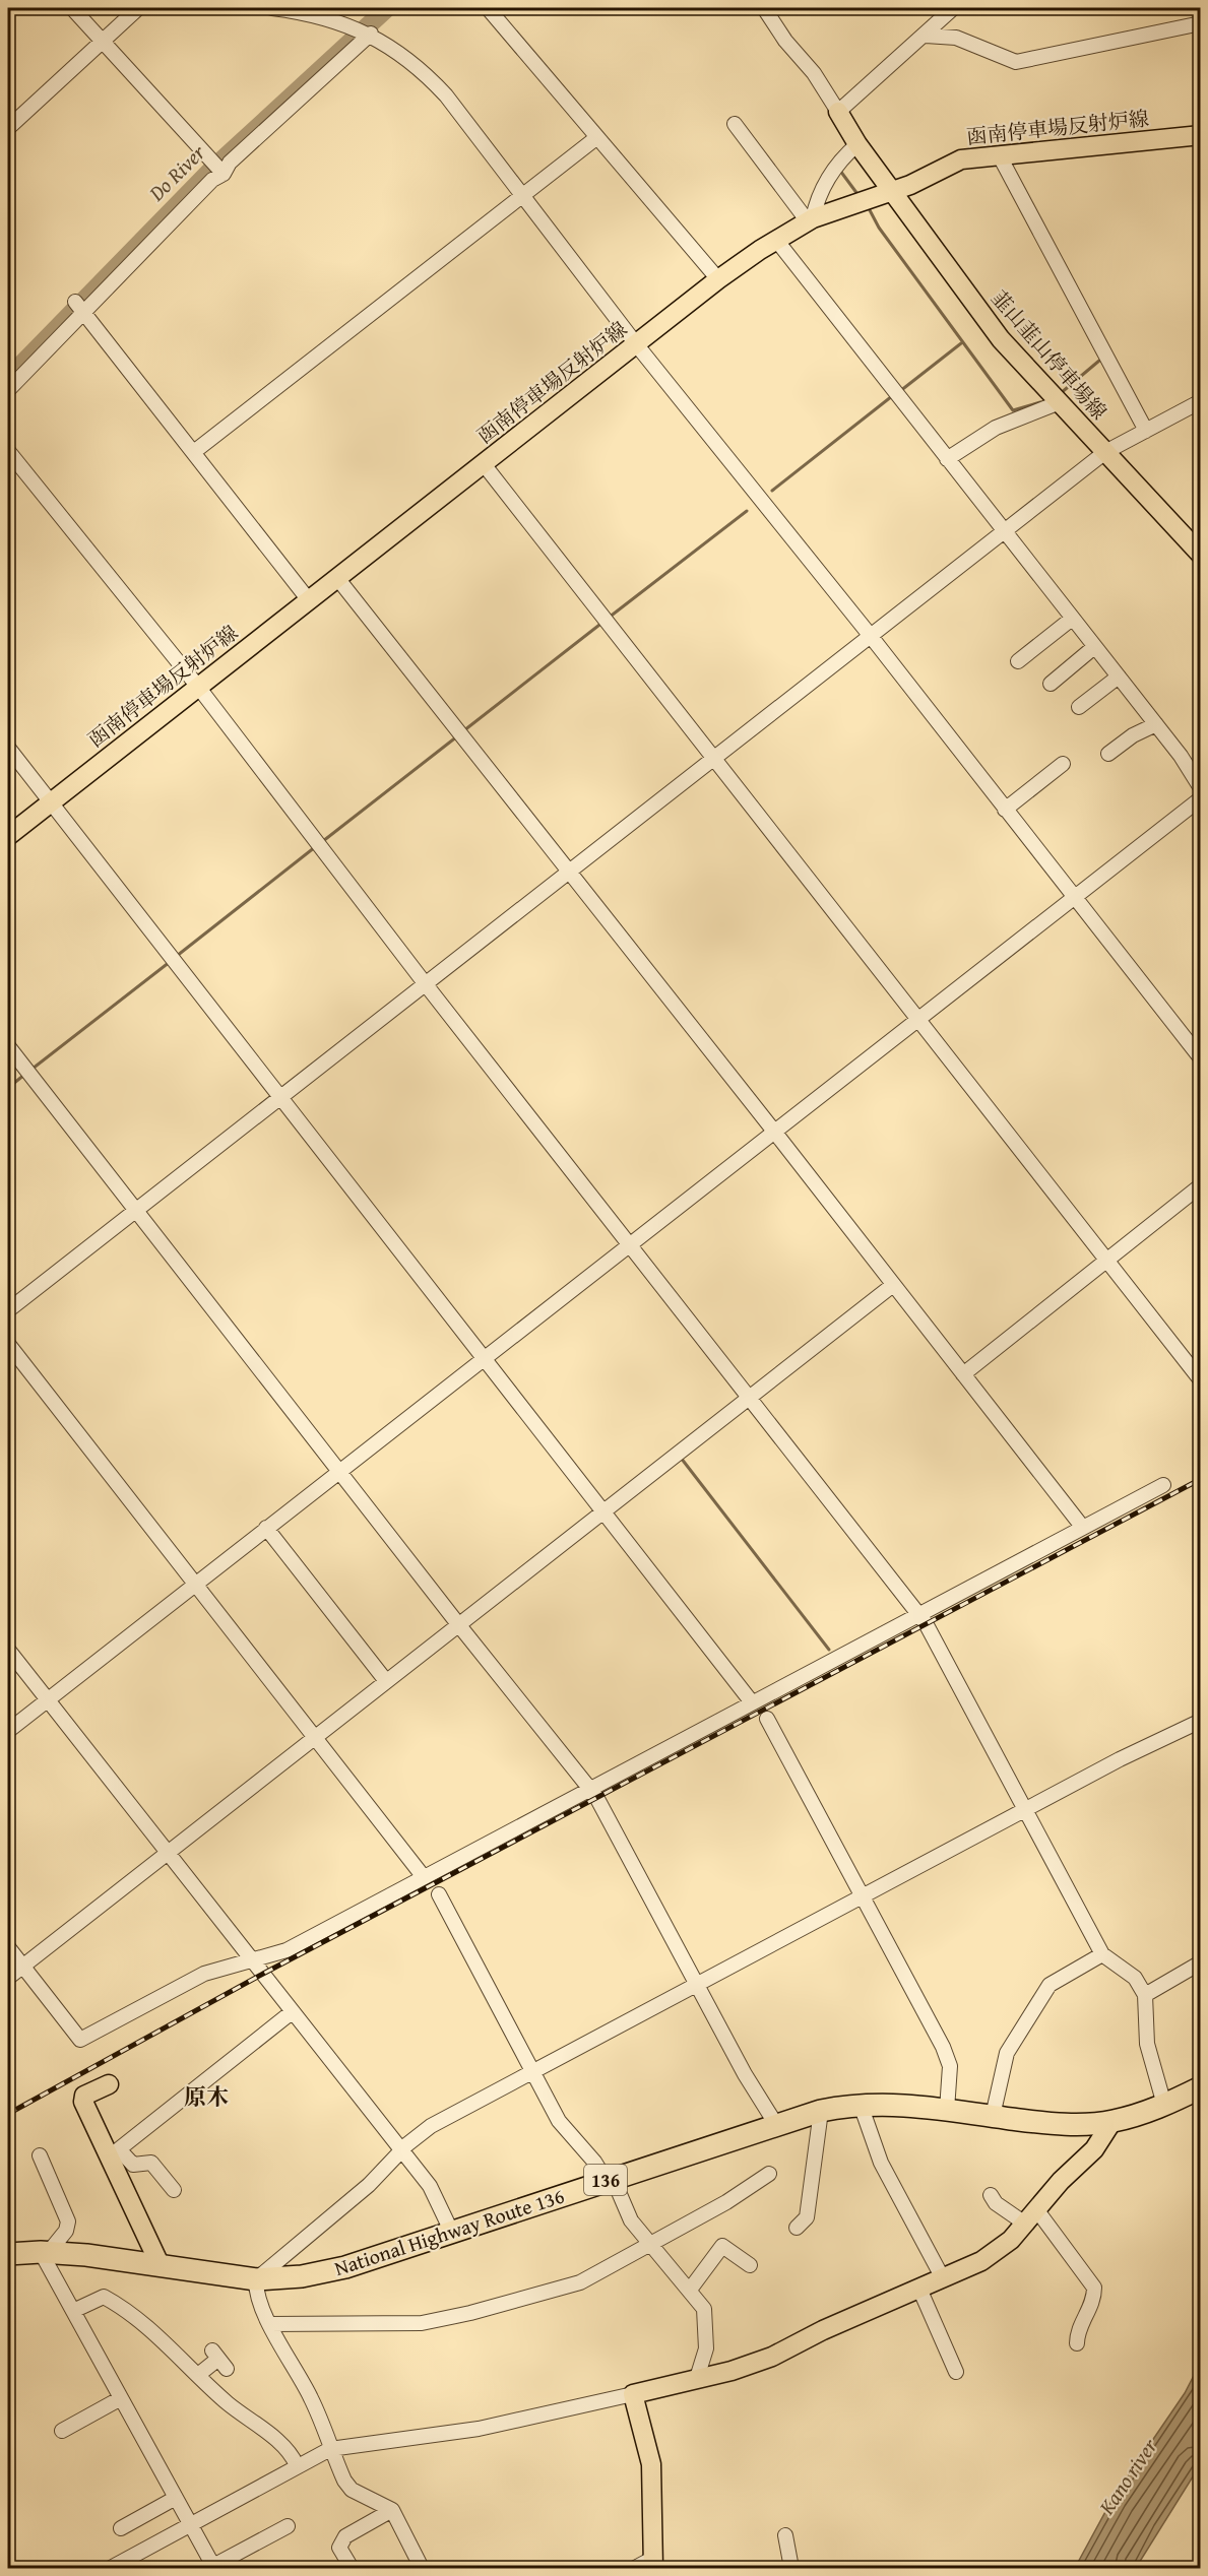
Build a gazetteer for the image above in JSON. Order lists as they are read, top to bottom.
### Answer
{
  "streets": {
    "highway": ["136", "National Highway Route 136"],
    "main road": ["函南停車場反射炉線", "韮山韮山停車場線"]
  },
  "crossings": [
    ["函南停車場反射炉線", "韮山韮山停車場線"]
  ],
  "districts": ["原木"],
  "water": ["Do River", "Kano river"]
}
